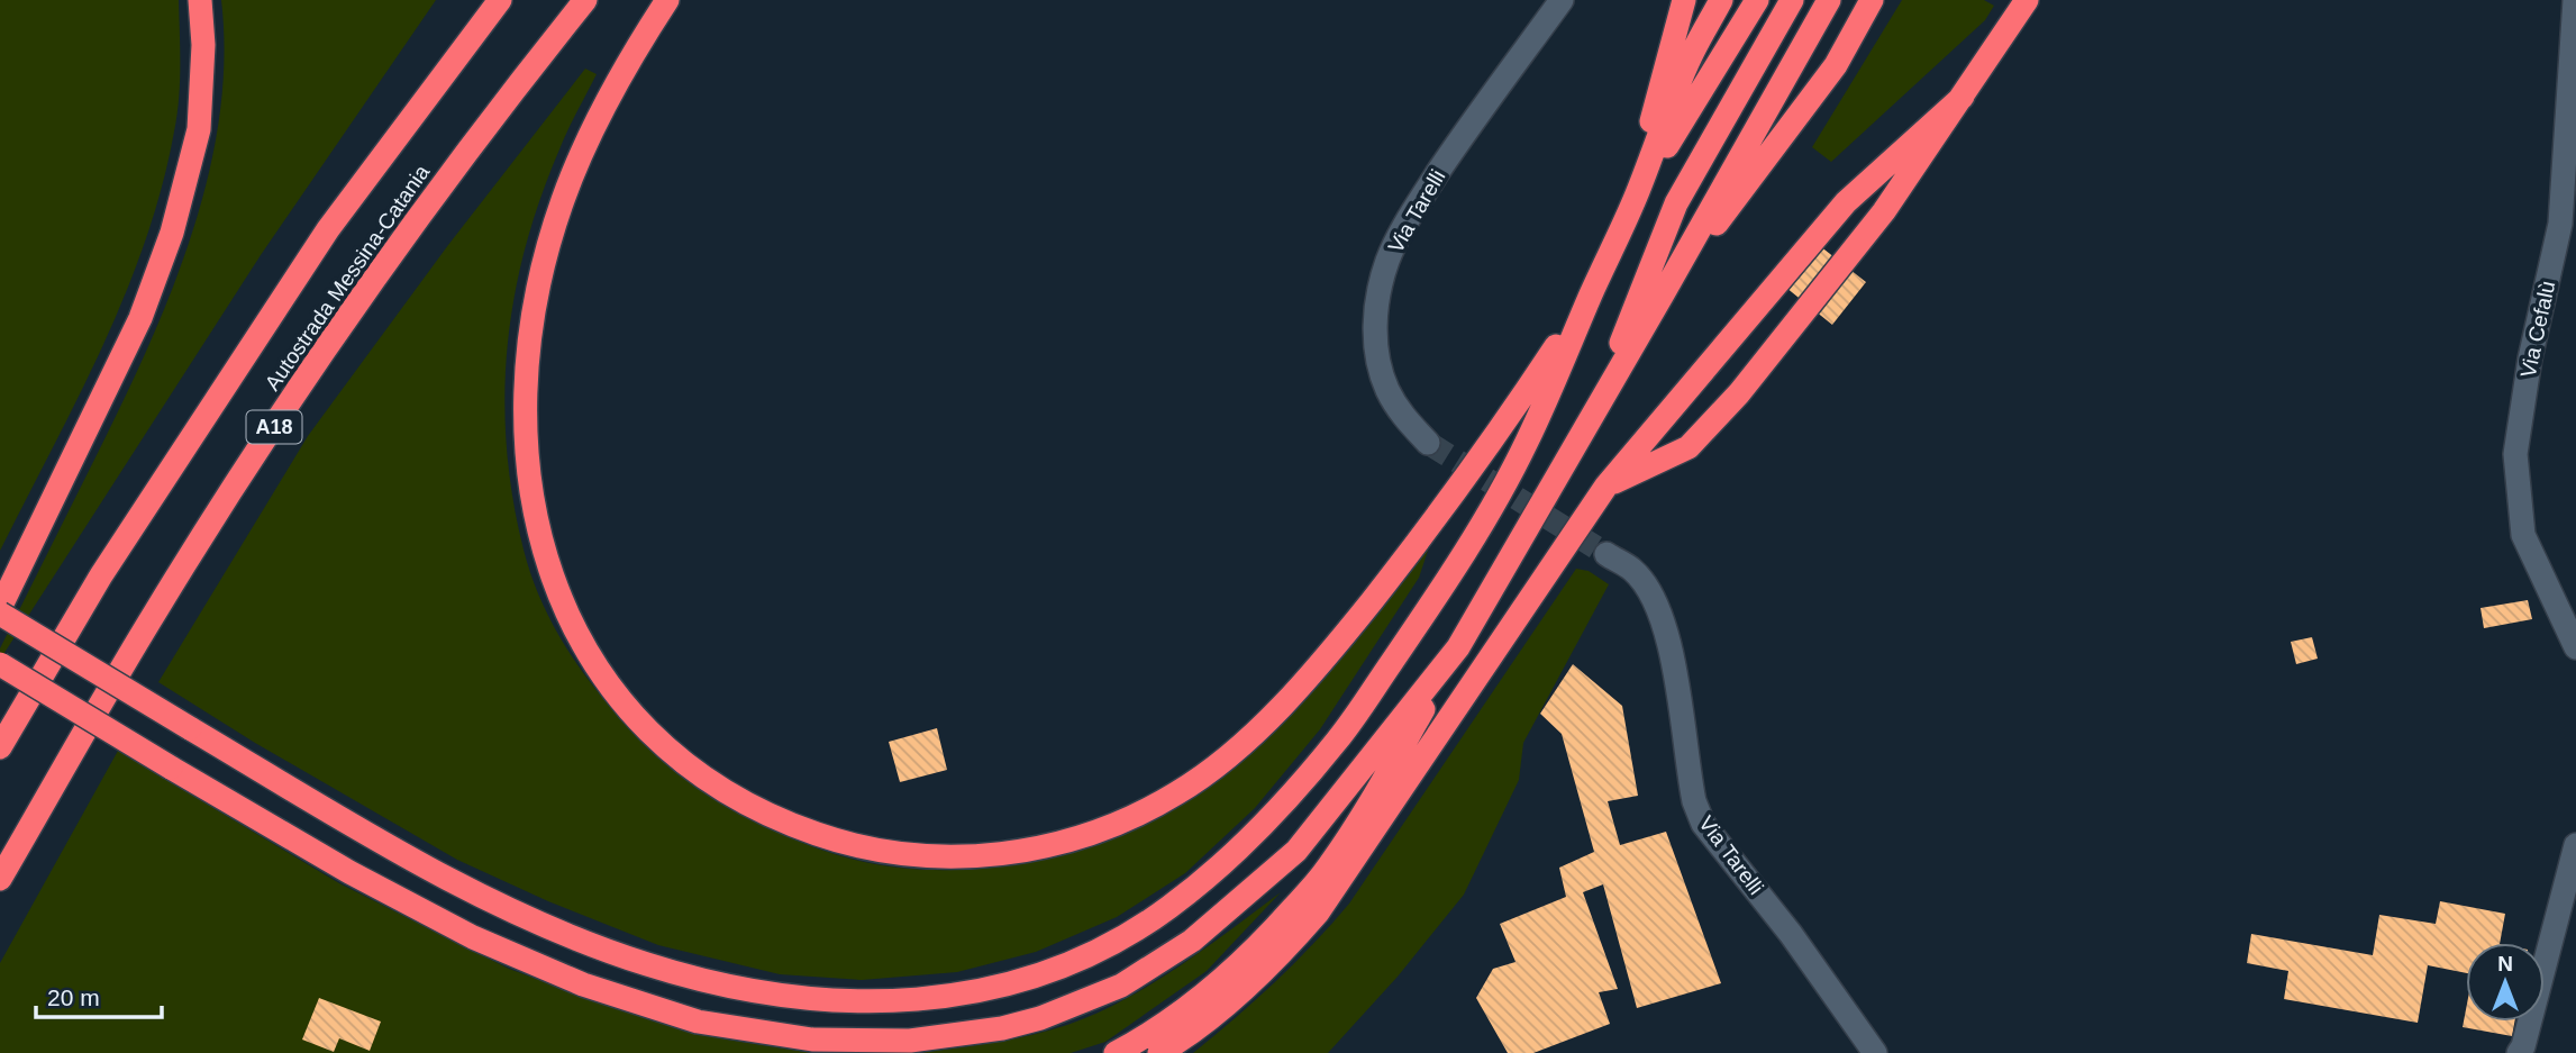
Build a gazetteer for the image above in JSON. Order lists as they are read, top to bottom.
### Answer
{
  "streets": {
    "highway": ["Autostrada Messina-Catania", "A18"],
    "street": ["Via Tarelli", "Via Cefalù"]
  },
  "scale_bar": "20 m",
  "north": "top"
}
